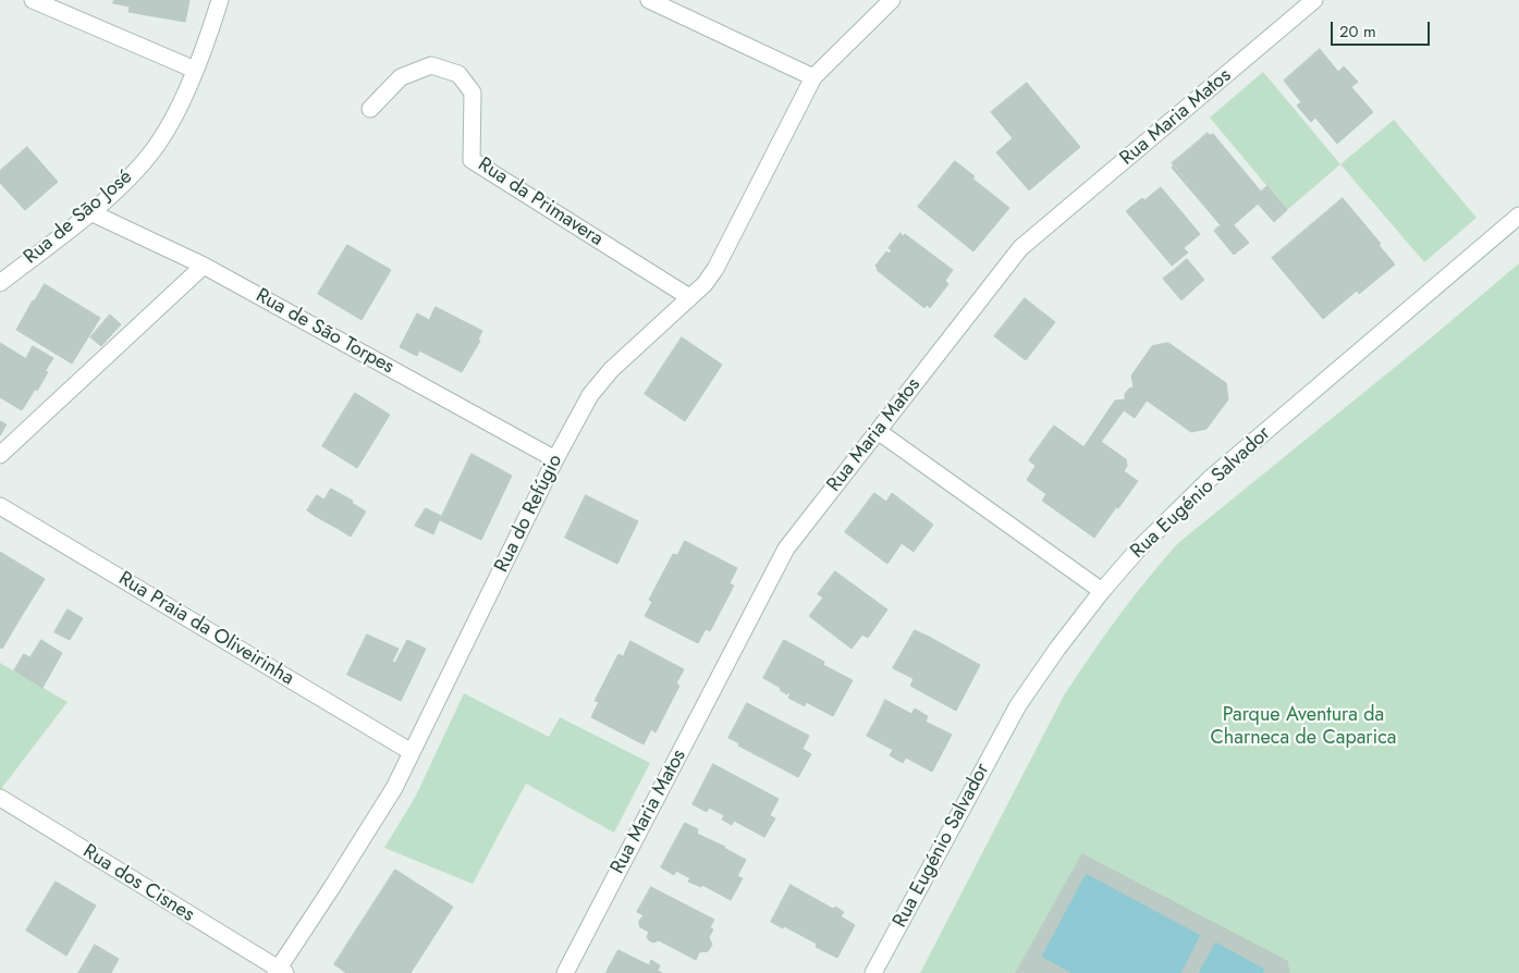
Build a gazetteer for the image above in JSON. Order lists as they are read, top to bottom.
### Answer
{
  "streets": {
    "street": [
      "Rua Maria Matos",
      "Rua da Primavera",
      "Rua de São José",
      "Rua de São Torpes",
      "Rua Eugénio Salvador",
      "Rua do Refúgio",
      "Rua Praia da Oliveirinha",
      "Rua dos Cisnes"
    ]
  },
  "crossings": [
    ["Rua da Primavera", "Rua do Refúgio"],
    ["Rua de São José", "Rua de São Torpes"],
    ["Rua de São Torpes", "Rua do Refúgio"],
    ["Rua do Refúgio", "Rua Praia da Oliveirinha"],
    ["Rua do Refúgio", "Rua dos Cisnes"]
  ],
  "parks": ["Parque Aventura da Charneca de Caparica"],
  "scale_bar": "20 m"
}
